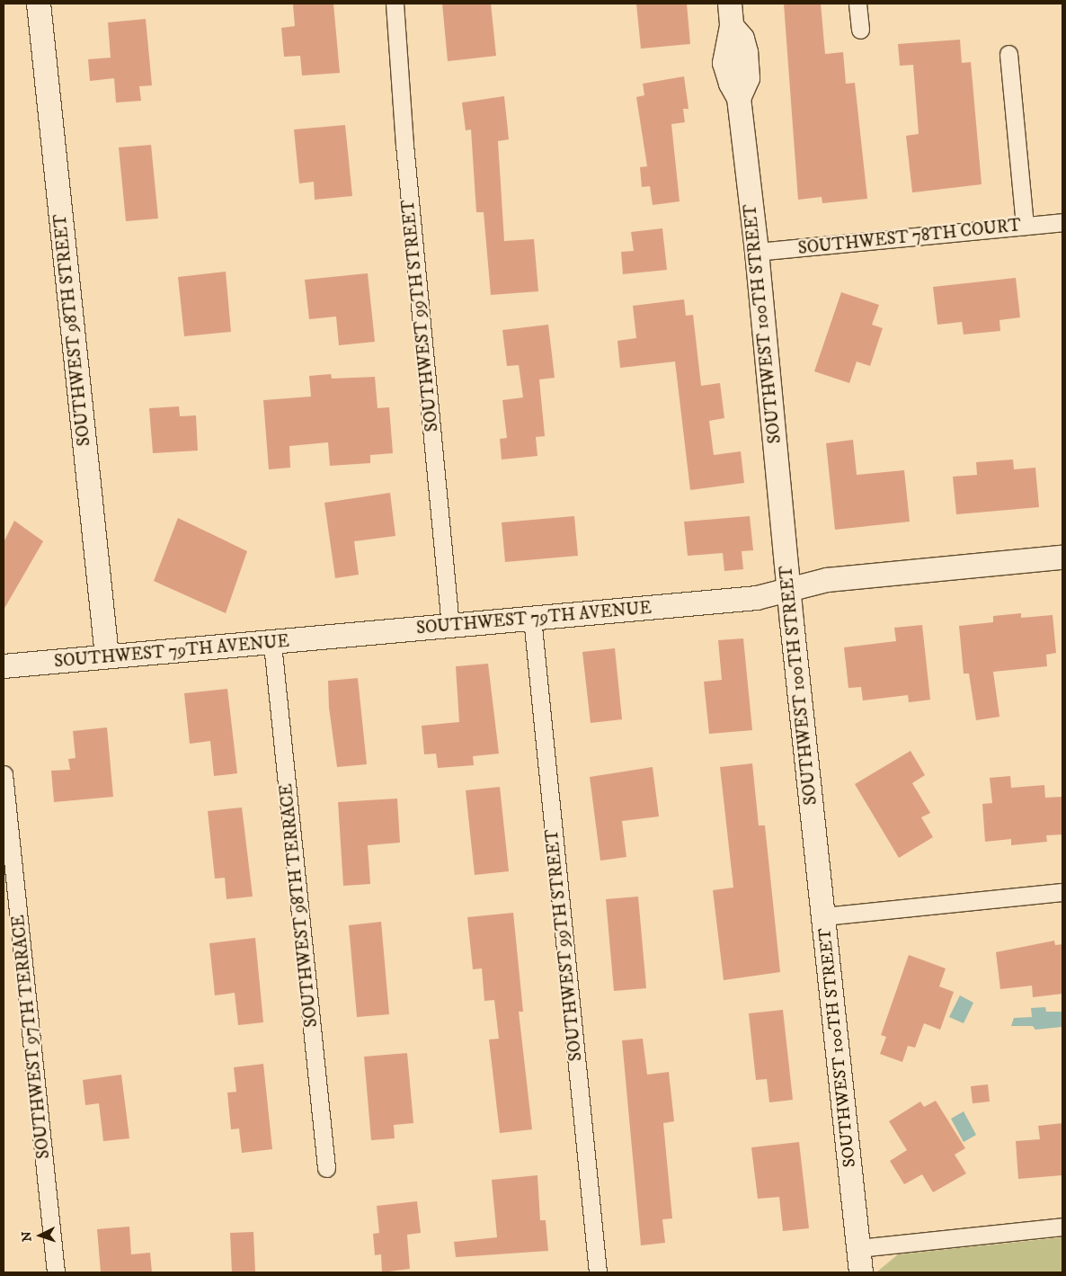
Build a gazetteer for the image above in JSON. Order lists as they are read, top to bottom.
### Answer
{
  "streets": {
    "street": [
      "SOUTHWEST 78TH COURT",
      "SOUTHWEST 99TH STREET",
      "SOUTHWEST 100TH STREET",
      "SOUTHWEST 98TH STREET",
      "SOUTHWEST 79TH AVENUE",
      "SOUTHWEST 98TH TERRACE",
      "SOUTHWEST 97TH TERRACE"
    ]
  },
  "crossings": [
    ["SOUTHWEST 78TH COURT", "SOUTHWEST 100TH STREET"],
    ["SOUTHWEST 99TH STREET", "SOUTHWEST 79TH AVENUE"],
    ["SOUTHWEST 100TH STREET", "SOUTHWEST 79TH AVENUE"],
    ["SOUTHWEST 98TH STREET", "SOUTHWEST 79TH AVENUE"],
    ["SOUTHWEST 79TH AVENUE", "SOUTHWEST 98TH TERRACE"]
  ],
  "north": "left"
}
